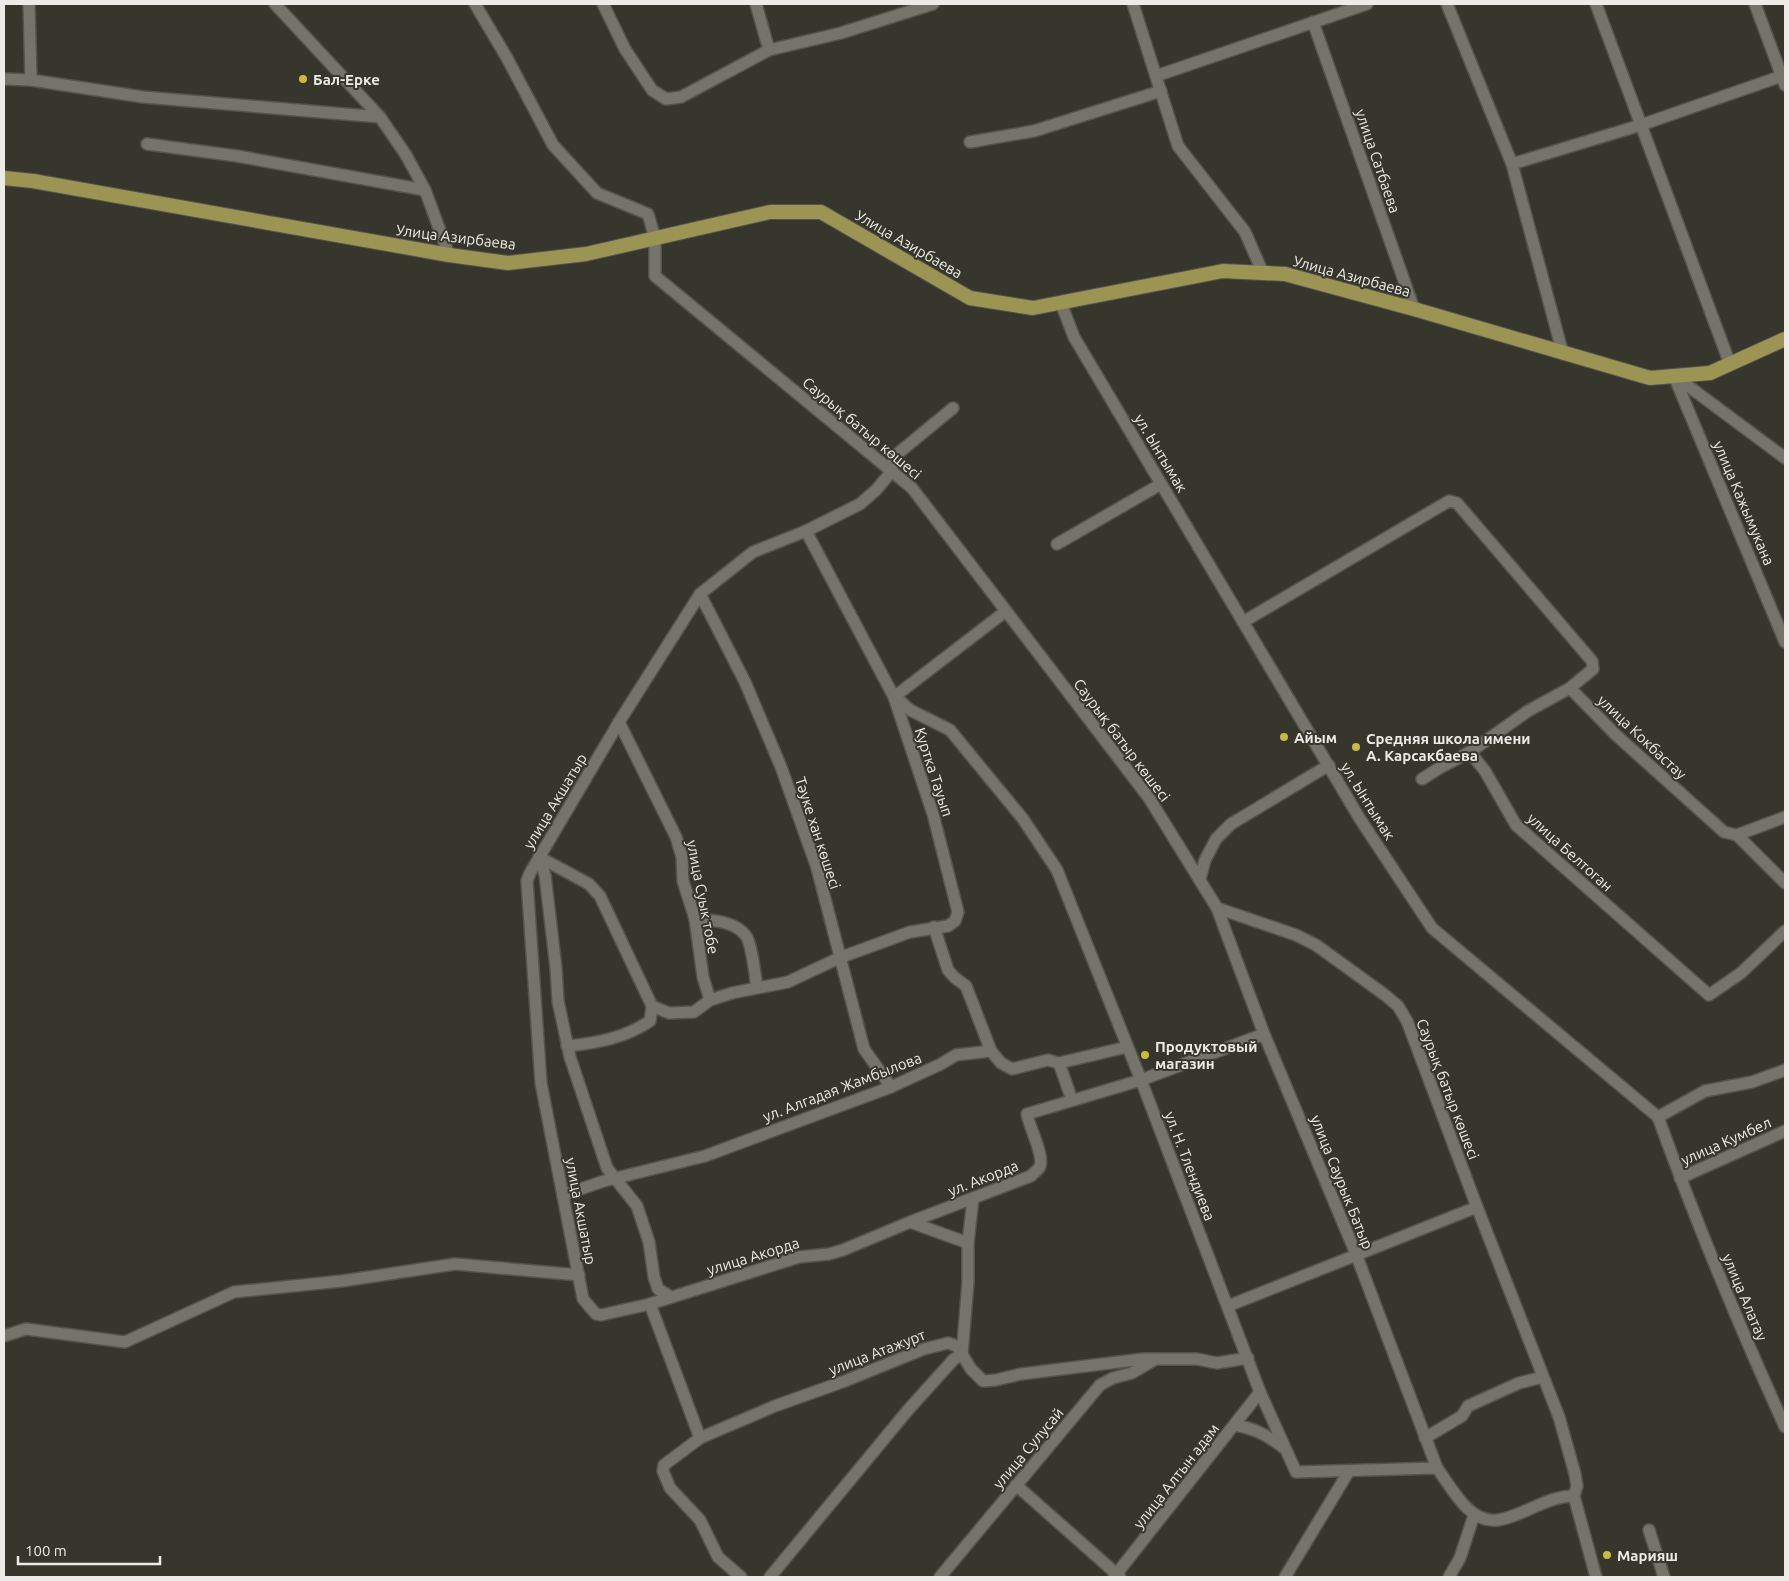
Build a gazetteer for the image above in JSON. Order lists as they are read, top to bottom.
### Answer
{
  "streets": {
    "main road": ["Улица Азирбаева"],
    "street": [
      "улица Сатбаева",
      "Саурық батыр көшесі",
      "ул. Ынтымак",
      "улица Кажымукана",
      "улица Кокбастау",
      "Куртка Тауып",
      "улица Акшатыр",
      "Тәуке хан көшесі",
      "улица Белтоган",
      "улица Суык тобе",
      "ул. Алгадая Жамбылова",
      "улица Кумбел",
      "ул. Н. Тлендиева",
      "ул. Акорда",
      "улица Саурык Батыр",
      "улица Акорда",
      "улица Алатау",
      "улица Атажурт",
      "улица Сулусай",
      "улица Алтын адам"
    ]
  },
  "crossings": [
    ["улица Сатбаева", "Улица Азирбаева"],
    ["Улица Азирбаева", "Саурық батыр көшесі"],
    ["Улица Азирбаева", "ул. Ынтымак"],
    ["Улица Азирбаева", "улица Кажымукана"],
    ["Саурық батыр көшесі", "улица Акшатыр"],
    ["Саурық батыр көшесі", "улица Саурык Батыр"],
    ["ул. Ынтымак", "улица Алатау"],
    ["Куртка Тауып", "улица Акшатыр"],
    ["Куртка Тауып", "Тәуке хан көшесі"],
    ["Куртка Тауып", "улица Суык тобе"],
    ["Куртка Тауып", "ул. Н. Тлендиева"],
    ["улица Акшатыр", "Тәуке хан көшесі"],
    ["улица Акшатыр", "улица Суык тобе"],
    ["улица Акшатыр", "ул. Алгадая Жамбылова"],
    ["улица Акшатыр", "улица Акорда"],
    ["Тәуке хан көшесі", "ул. Алгадая Жамбылова"],
    ["улица Кумбел", "улица Алатау"],
    ["ул. Н. Тлендиева", "ул. Акорда"],
    ["ул. Н. Тлендиева", "улица Атажурт"],
    ["ул. Н. Тлендиева", "улица Алтын адам"],
    ["ул. Акорда", "улица Саурык Батыр"],
    ["ул. Акорда", "улица Акорда"],
    ["улица Атажурт", "улица Сулусай"]
  ],
  "places": [
    "Бал-Ерке",
    "Айым",
    "Средняя школа имени А. Карсакбаева",
    "Продуктовый магазин",
    "Марияш"
  ],
  "scale_bar": "100 m"
}
